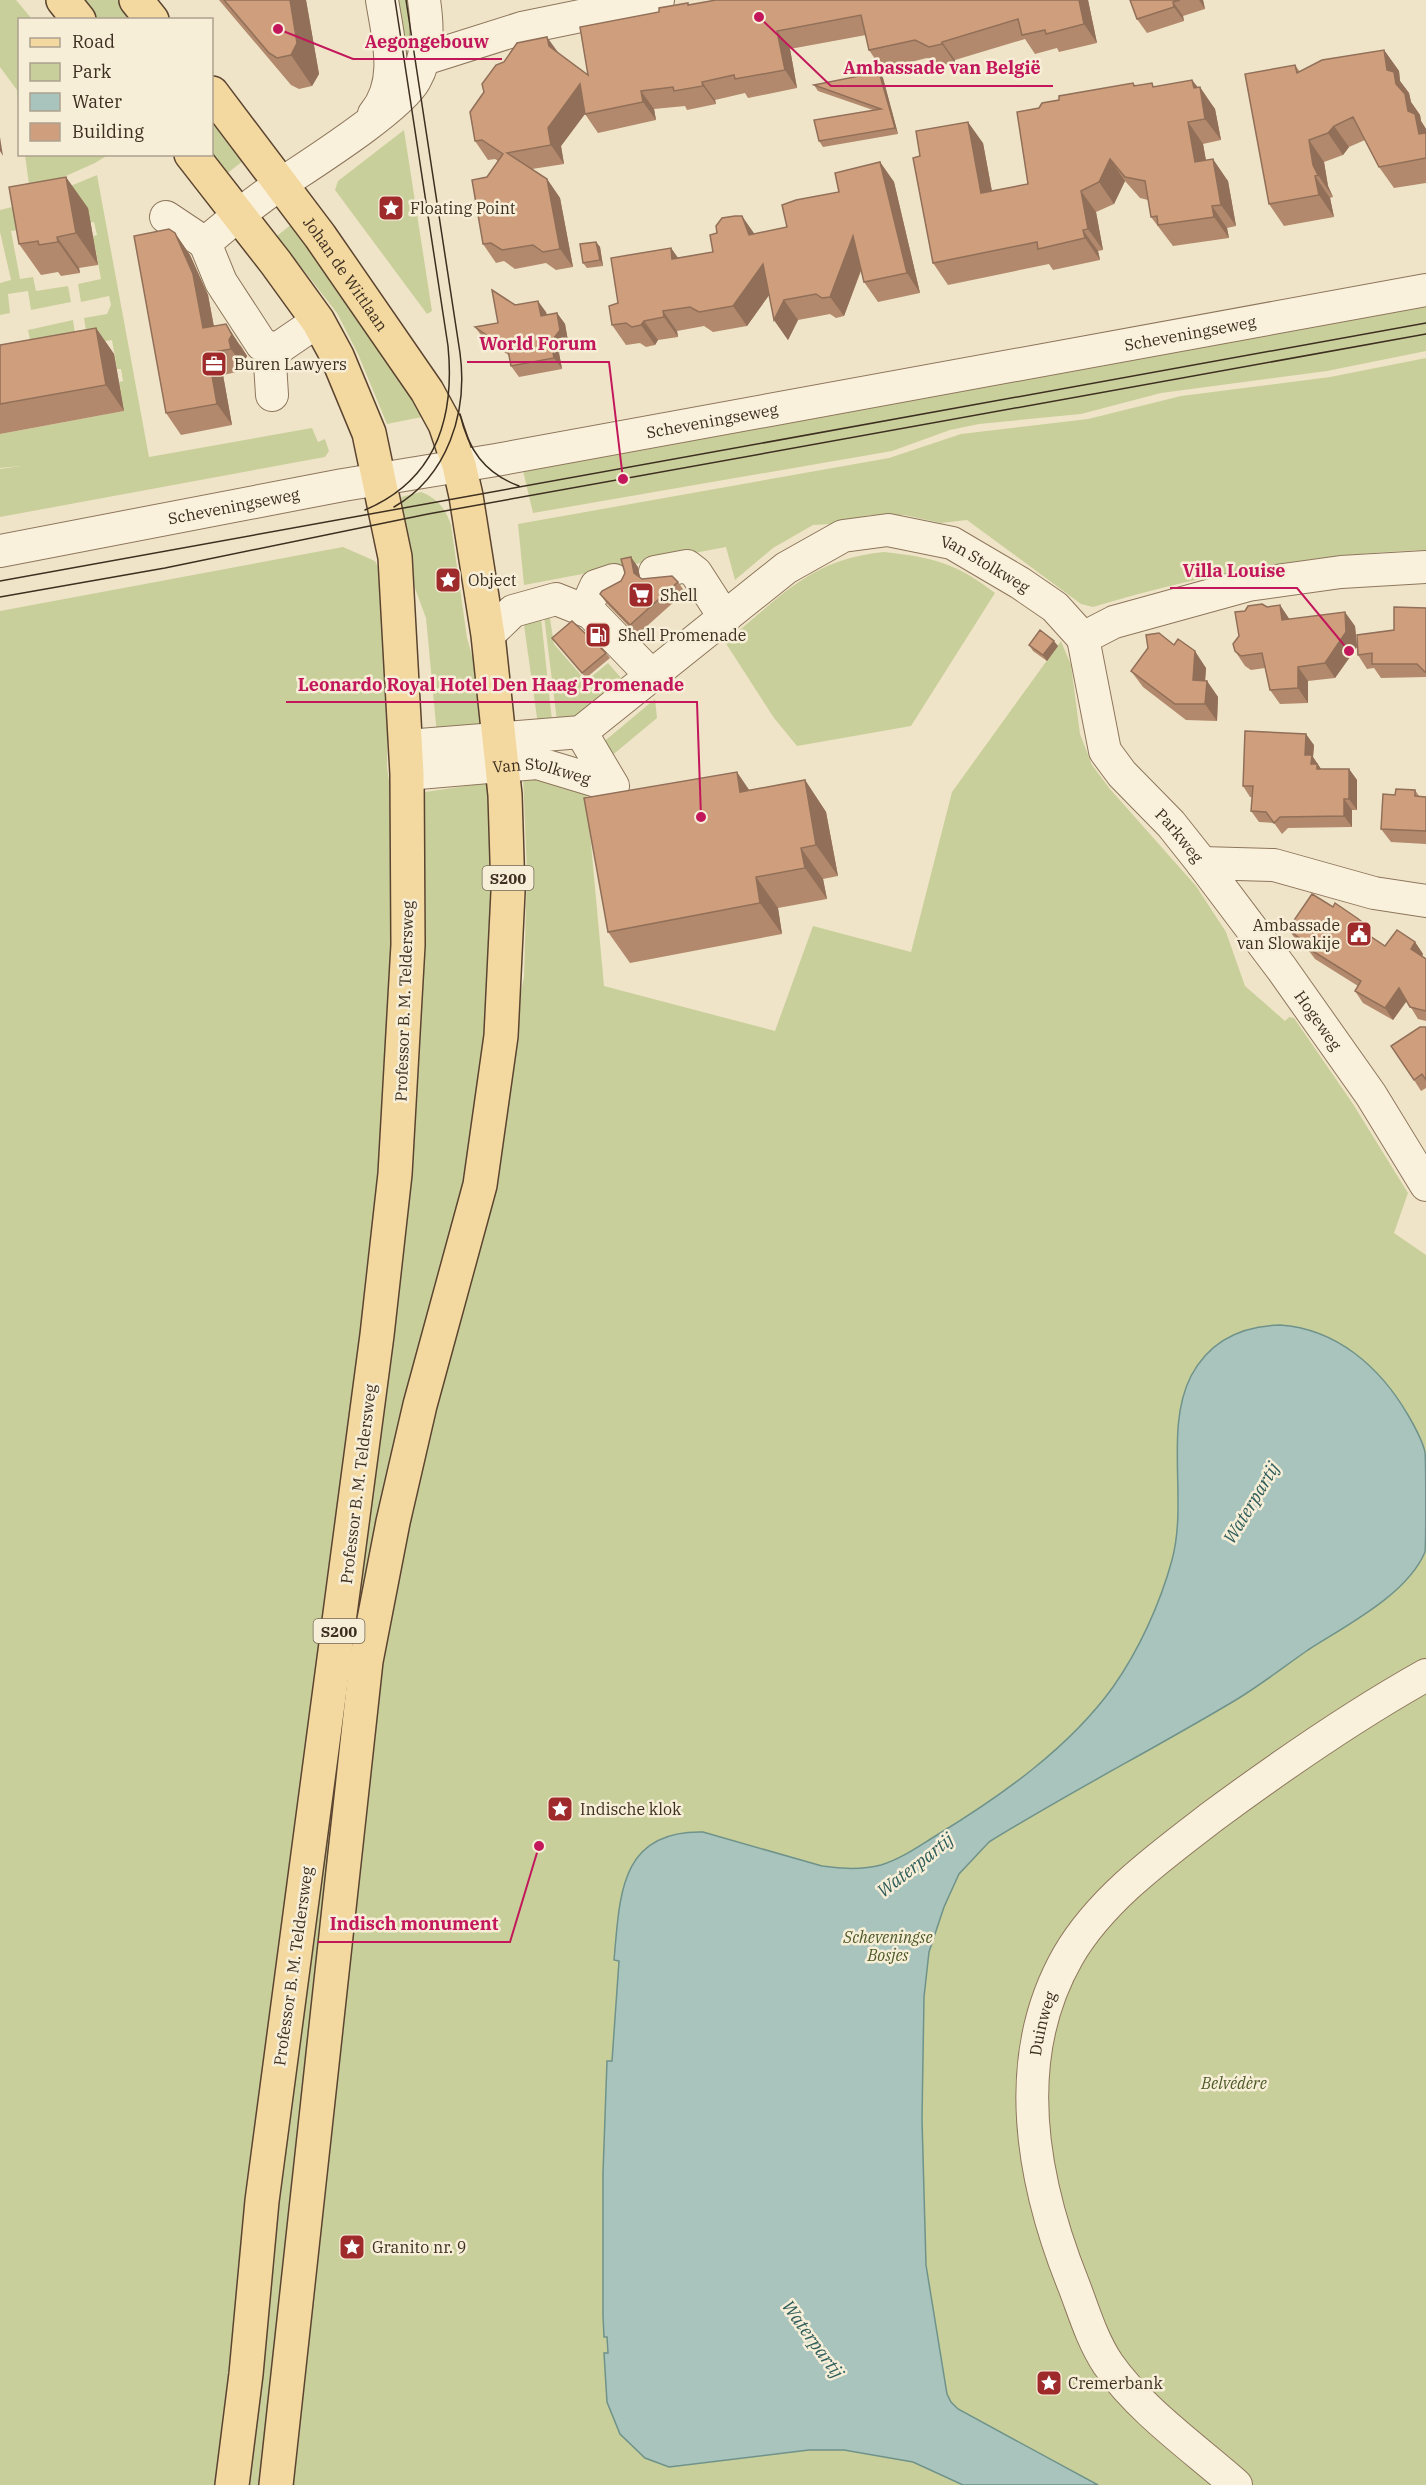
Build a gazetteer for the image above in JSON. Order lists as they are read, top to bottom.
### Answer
{
  "streets": {
    "main road": ["Johan de Wittlaan", "S200", "Professor B. M. Teldersweg"],
    "street": [
      "Scheveningseweg",
      "Van Stolkweg",
      "Parkweg",
      "Hogeweg",
      "Duinweg"
    ]
  },
  "crossings": [
    ["Johan de Wittlaan", "Scheveningseweg"],
    ["Johan de Wittlaan", "S200"],
    ["Scheveningseweg", "S200"],
    ["Scheveningseweg", "Professor B. M. Teldersweg"],
    ["Van Stolkweg", "Parkweg"],
    ["Van Stolkweg", "S200"],
    ["Van Stolkweg", "Professor B. M. Teldersweg"],
    ["Parkweg", "Hogeweg"],
    ["S200", "Professor B. M. Teldersweg"]
  ],
  "water": ["Waterpartij"],
  "parks": ["Scheveningse Bosjes", "Belvédère"],
  "places": {
    "other": [
      "Ambassade van België",
      "Aegongebouw",
      "World Forum",
      "Villa Louise",
      "Leonardo Royal Hotel Den Haag Promenade",
      "Indisch monument"
    ],
    "place": [
      "Floating Point",
      "Object",
      "Indische klok",
      "Granito nr. 9",
      "Cremerbank"
    ],
    "office": ["Buren Lawyers"],
    "supermarket": ["Shell"],
    "fuel station": ["Shell Promenade"],
    "public building": ["Ambassade van Slowakije"]
  },
  "legend": [
    "Road",
    "Park",
    "Water",
    "Building"
  ]
}
